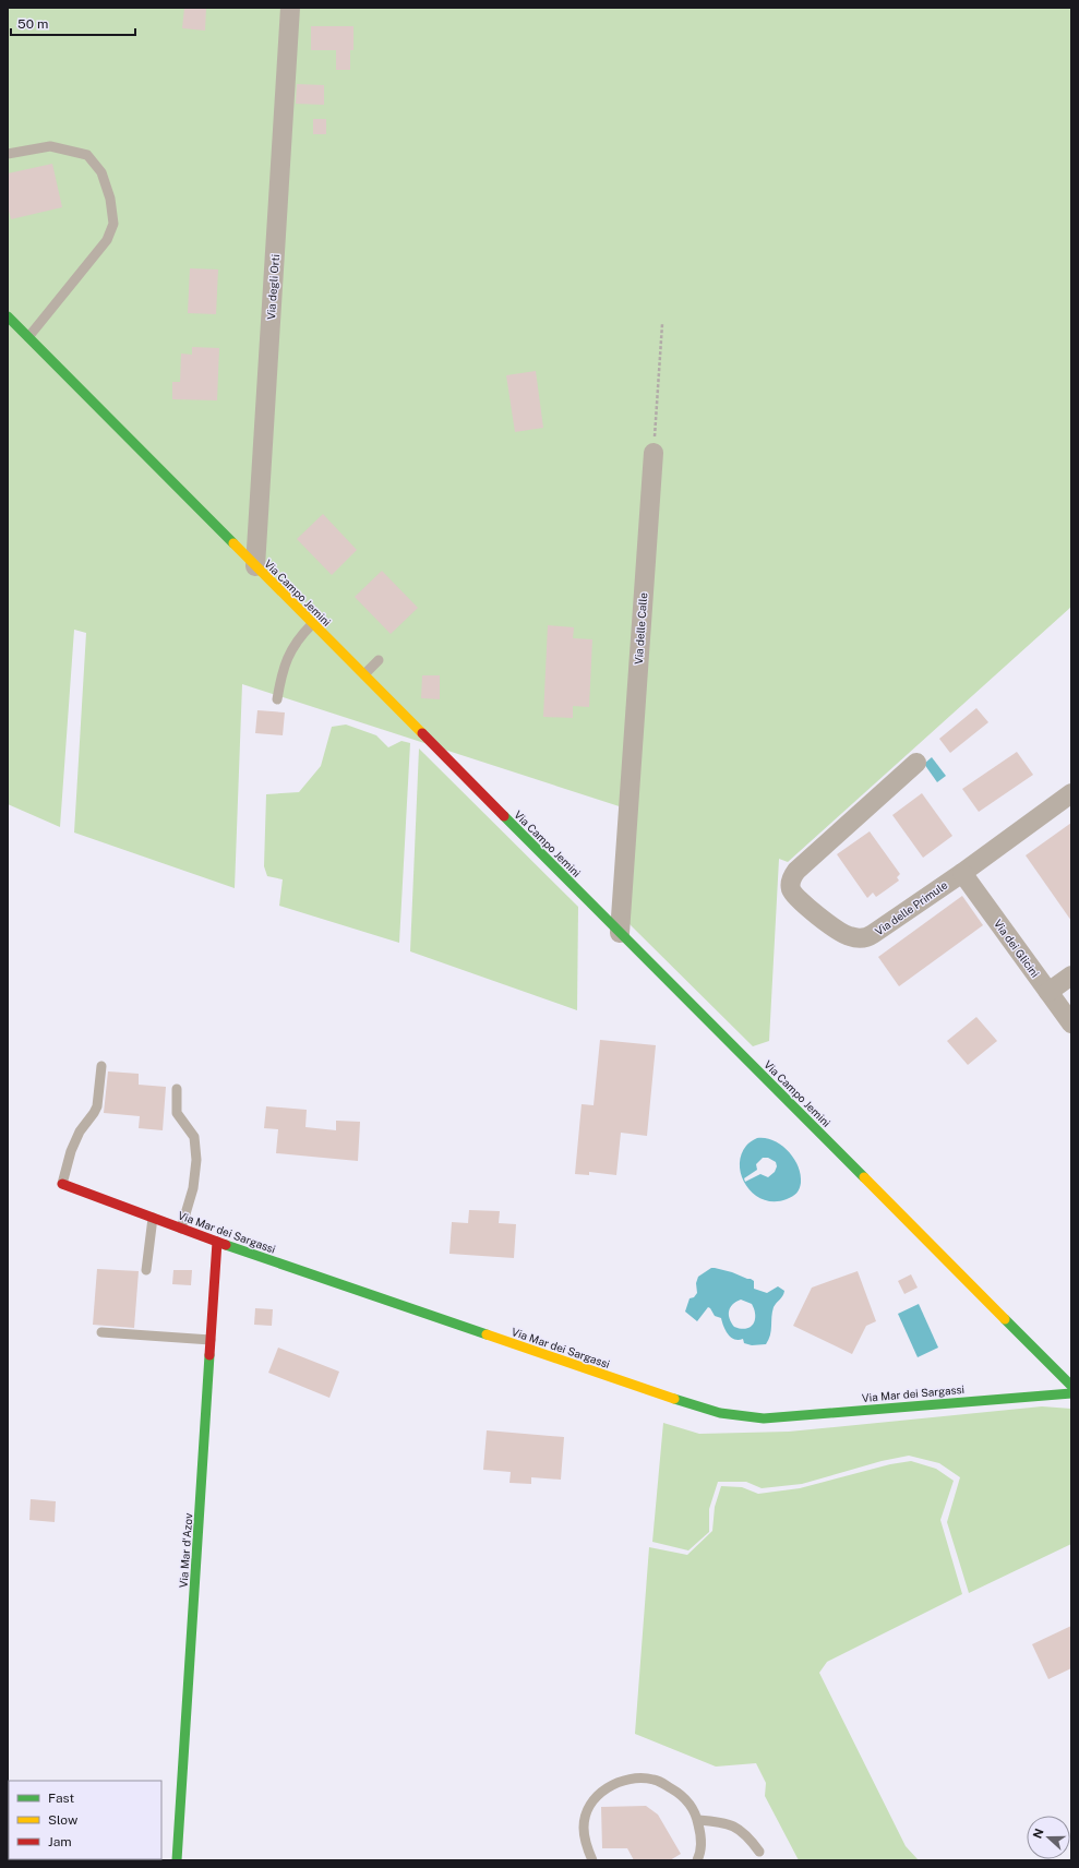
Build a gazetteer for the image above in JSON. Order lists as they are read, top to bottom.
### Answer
{
  "streets": {
    "street": [
      "Via degli Orti",
      "Via Campo Jemini",
      "Via delle Calle",
      "Via delle Primule",
      "Via dei Glicini",
      "Via Mar dei Sargassi",
      "Via Mar d'Azov"
    ]
  },
  "crossings": [
    ["Via degli Orti", "Via Campo Jemini"],
    ["Via Campo Jemini", "Via delle Calle"],
    ["Via delle Primule", "Via dei Glicini"],
    ["Via Mar dei Sargassi", "Via Mar d'Azov"]
  ],
  "legend": ["Fast", "Slow", "Jam"],
  "scale_bar": "50 m",
  "north": "left"
}
